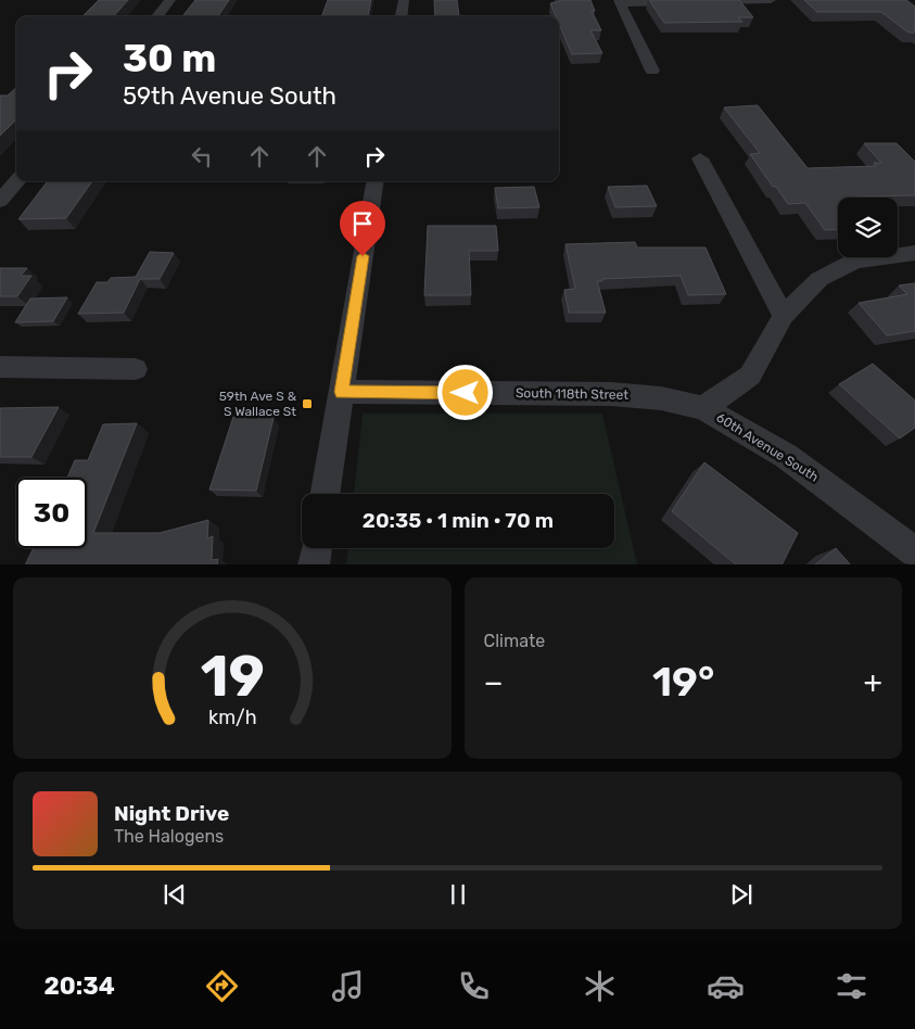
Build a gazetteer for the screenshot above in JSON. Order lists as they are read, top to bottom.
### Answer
{
  "streets": {
    "street": ["South 118th Street", "60th Avenue South"]
  },
  "crossings": [
    ["South 118th Street", "60th Avenue South"]
  ],
  "places": {
    "transit": ["59th Ave S & S Wallace St"]
  },
  "page": {
    "turn": ["30 m", "59th Avenue South"],
    "limit": "30",
    "trip": "20:35 · 1 min · 70 m",
    "tile": "Climate",
    "heat": ["−", "19°", "+"],
    "song": ["Night Drive", "The Halogens"],
    "tabs": "20:34",
    "gauge": ["19", "km/h"]
  }
}
